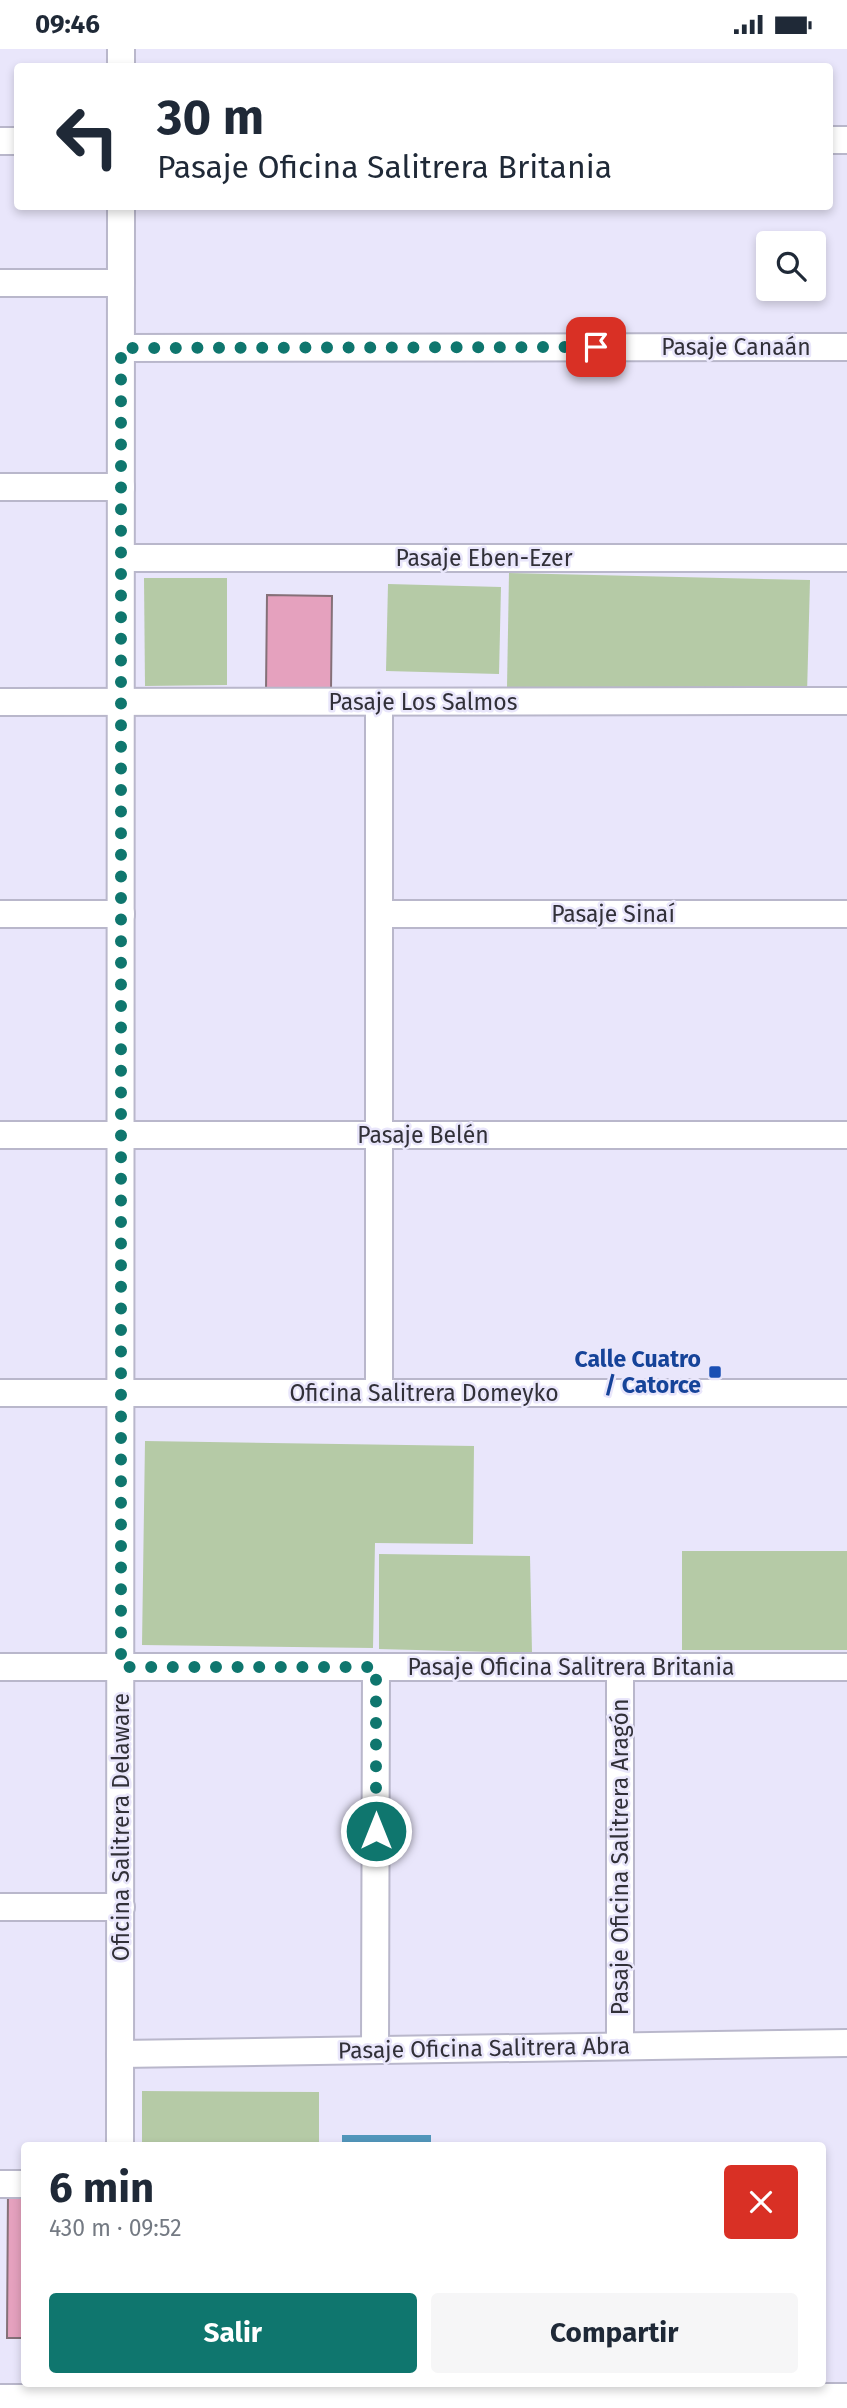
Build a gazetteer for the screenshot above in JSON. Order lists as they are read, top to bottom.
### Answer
{
  "streets": {
    "street": [
      "Pasaje Canaán",
      "Pasaje Eben-Ezer",
      "Pasaje Los Salmos",
      "Pasaje Sinaí",
      "Pasaje Belén",
      "Oficina Salitrera Domeyko",
      "Pasaje Oficina Salitrera Britania",
      "Oficina Salitrera Delaware",
      "Pasaje Oficina Salitrera Aragón",
      "Pasaje Oficina Salitrera Abra"
    ]
  },
  "crossings": [
    ["Pasaje Canaán", "Oficina Salitrera Delaware"],
    ["Pasaje Eben-Ezer", "Oficina Salitrera Delaware"],
    ["Pasaje Los Salmos", "Oficina Salitrera Delaware"],
    ["Pasaje Belén", "Oficina Salitrera Delaware"],
    ["Oficina Salitrera Domeyko", "Oficina Salitrera Delaware"],
    ["Pasaje Oficina Salitrera Britania", "Oficina Salitrera Delaware"],
    ["Pasaje Oficina Salitrera Britania", "Pasaje Oficina Salitrera Aragón"],
    ["Oficina Salitrera Delaware", "Pasaje Oficina Salitrera Abra"],
    ["Pasaje Oficina Salitrera Aragón", "Pasaje Oficina Salitrera Abra"]
  ],
  "places": {
    "transit": ["Calle Cuatro / Catorce"]
  },
  "page": {
    "status": "09:46",
    "turn": ["30 m", "Pasaje Oficina Salitrera Britania"],
    "heading": ["6 min", "430 m · 09:52"],
    "buttons": ["Salir", "Compartir"]
  }
}
